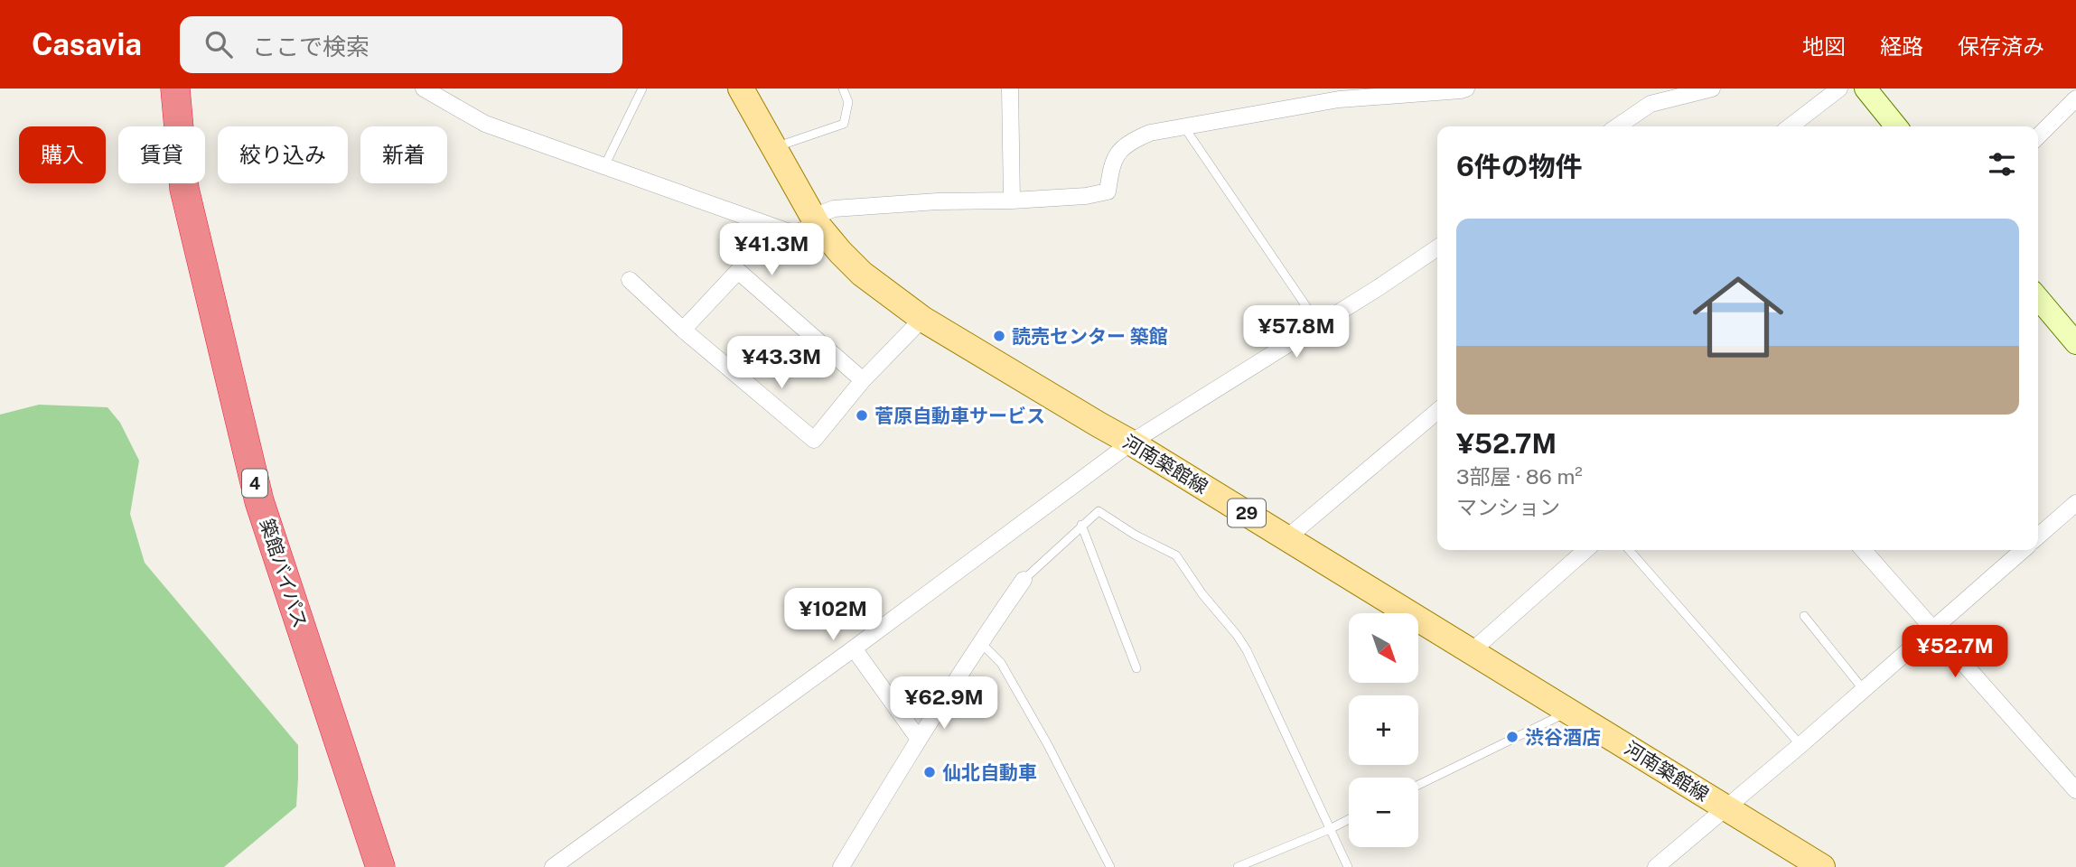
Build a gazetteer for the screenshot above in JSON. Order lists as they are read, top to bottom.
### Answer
{
  "streets": {
    "highway": ["4", "築館バイパス"],
    "main road": ["河南築館線", "29"]
  },
  "places": [
    "読売センター 築館",
    "菅原自動車サービス",
    "渋谷酒店",
    "仙北自動車"
  ],
  "north": "bottom right",
  "page": {
    "header": "Casavia",
    "search": "ここで検索",
    "nav": ["地図", "経路", "保存済み"],
    "chip": [
      "購入",
      "賃貸",
      "絞り込み",
      "新着"
    ],
    "heading": "6件の物件",
    "list": [
      {
        "name": "¥52.7M",
        "note": "3部屋 · 86 m² · マンション"
      }
    ],
    "price": [
      "¥41.3M",
      "¥57.8M",
      "¥43.3M",
      "¥102M",
      "¥52.7M",
      "¥62.9M"
    ],
    "map_buttons": ["+", "−"]
  }
}
